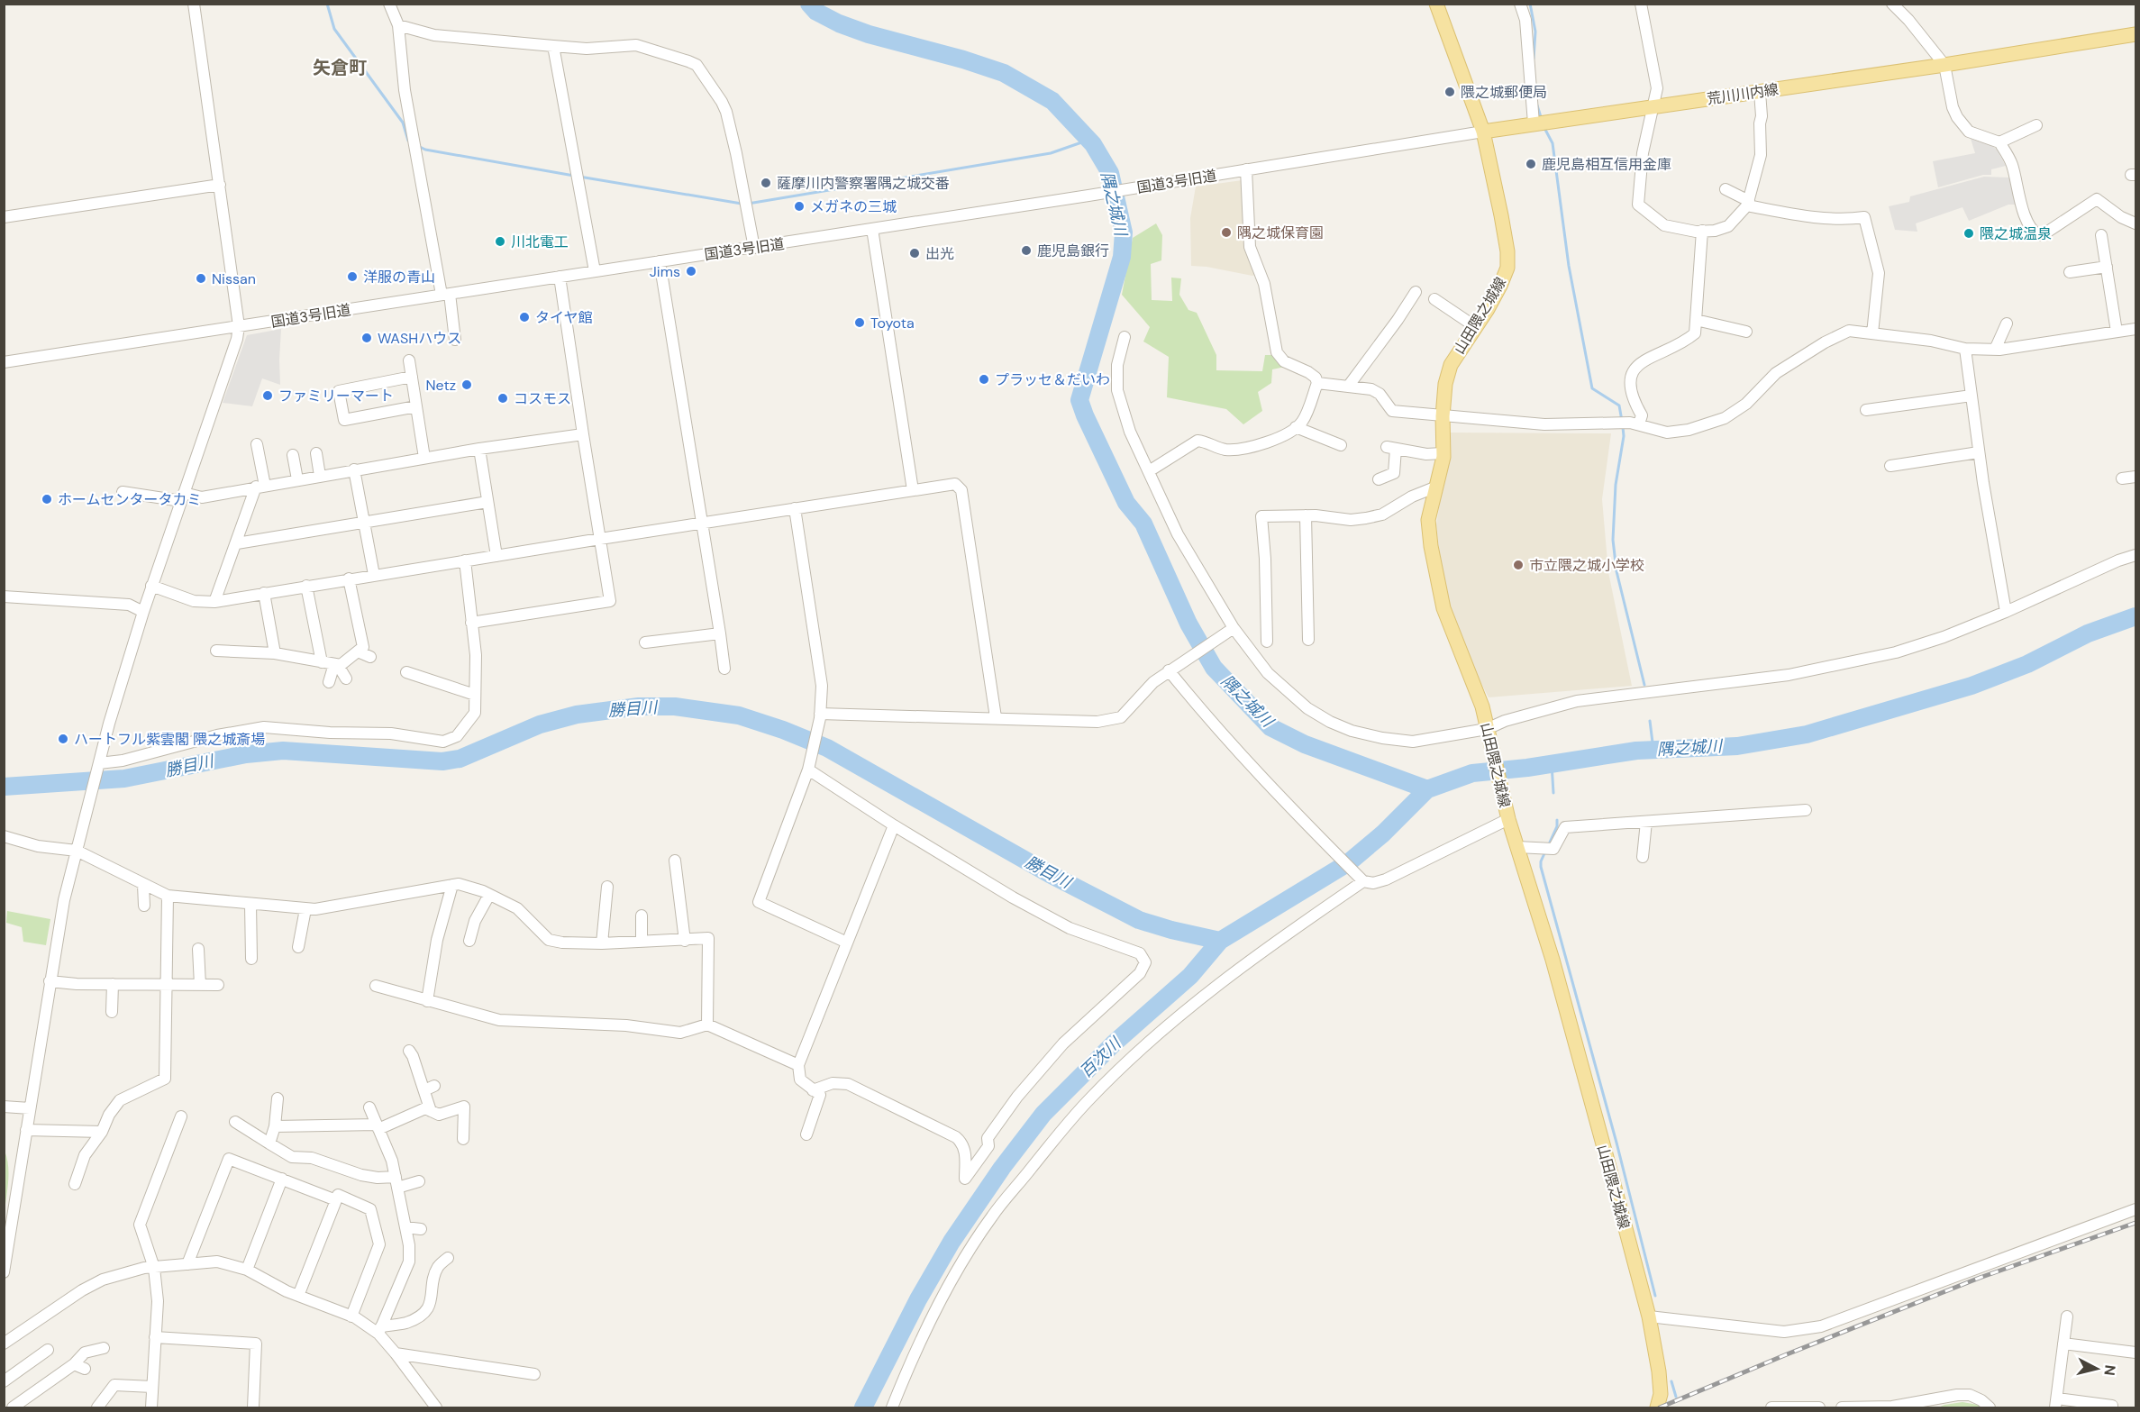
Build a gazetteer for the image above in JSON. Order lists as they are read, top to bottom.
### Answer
{
  "streets": {
    "main road": ["荒川川内線", "山田隈之城線"],
    "street": ["国道3号旧道"]
  },
  "crossings": [
    ["荒川川内線", "国道3号旧道"],
    ["荒川川内線", "山田隈之城線"],
    ["国道3号旧道", "山田隈之城線"]
  ],
  "districts": ["矢倉町"],
  "water": ["隅之城川", "勝目川", "百次川"],
  "places": [
    "隈之城郵便局",
    "鹿児島相互信用金庫",
    "薩摩川内警察署隅之城交番",
    "メガネの三城",
    "隅之城保育園",
    "隈之城温泉",
    "川北電工",
    "鹿児島銀行",
    "出光",
    "Jims",
    "洋服の青山",
    "Nissan",
    "タイヤ館",
    "Toyota",
    "WASHハウス",
    "プラッセ＆だいわ",
    "Netz",
    "ファミリーマート",
    "コスモス",
    "ホームセンタータカミ",
    "市立隈之城小学校",
    "ハートフル紫雲閣 隈之城斎場"
  ],
  "north": "right"
}
